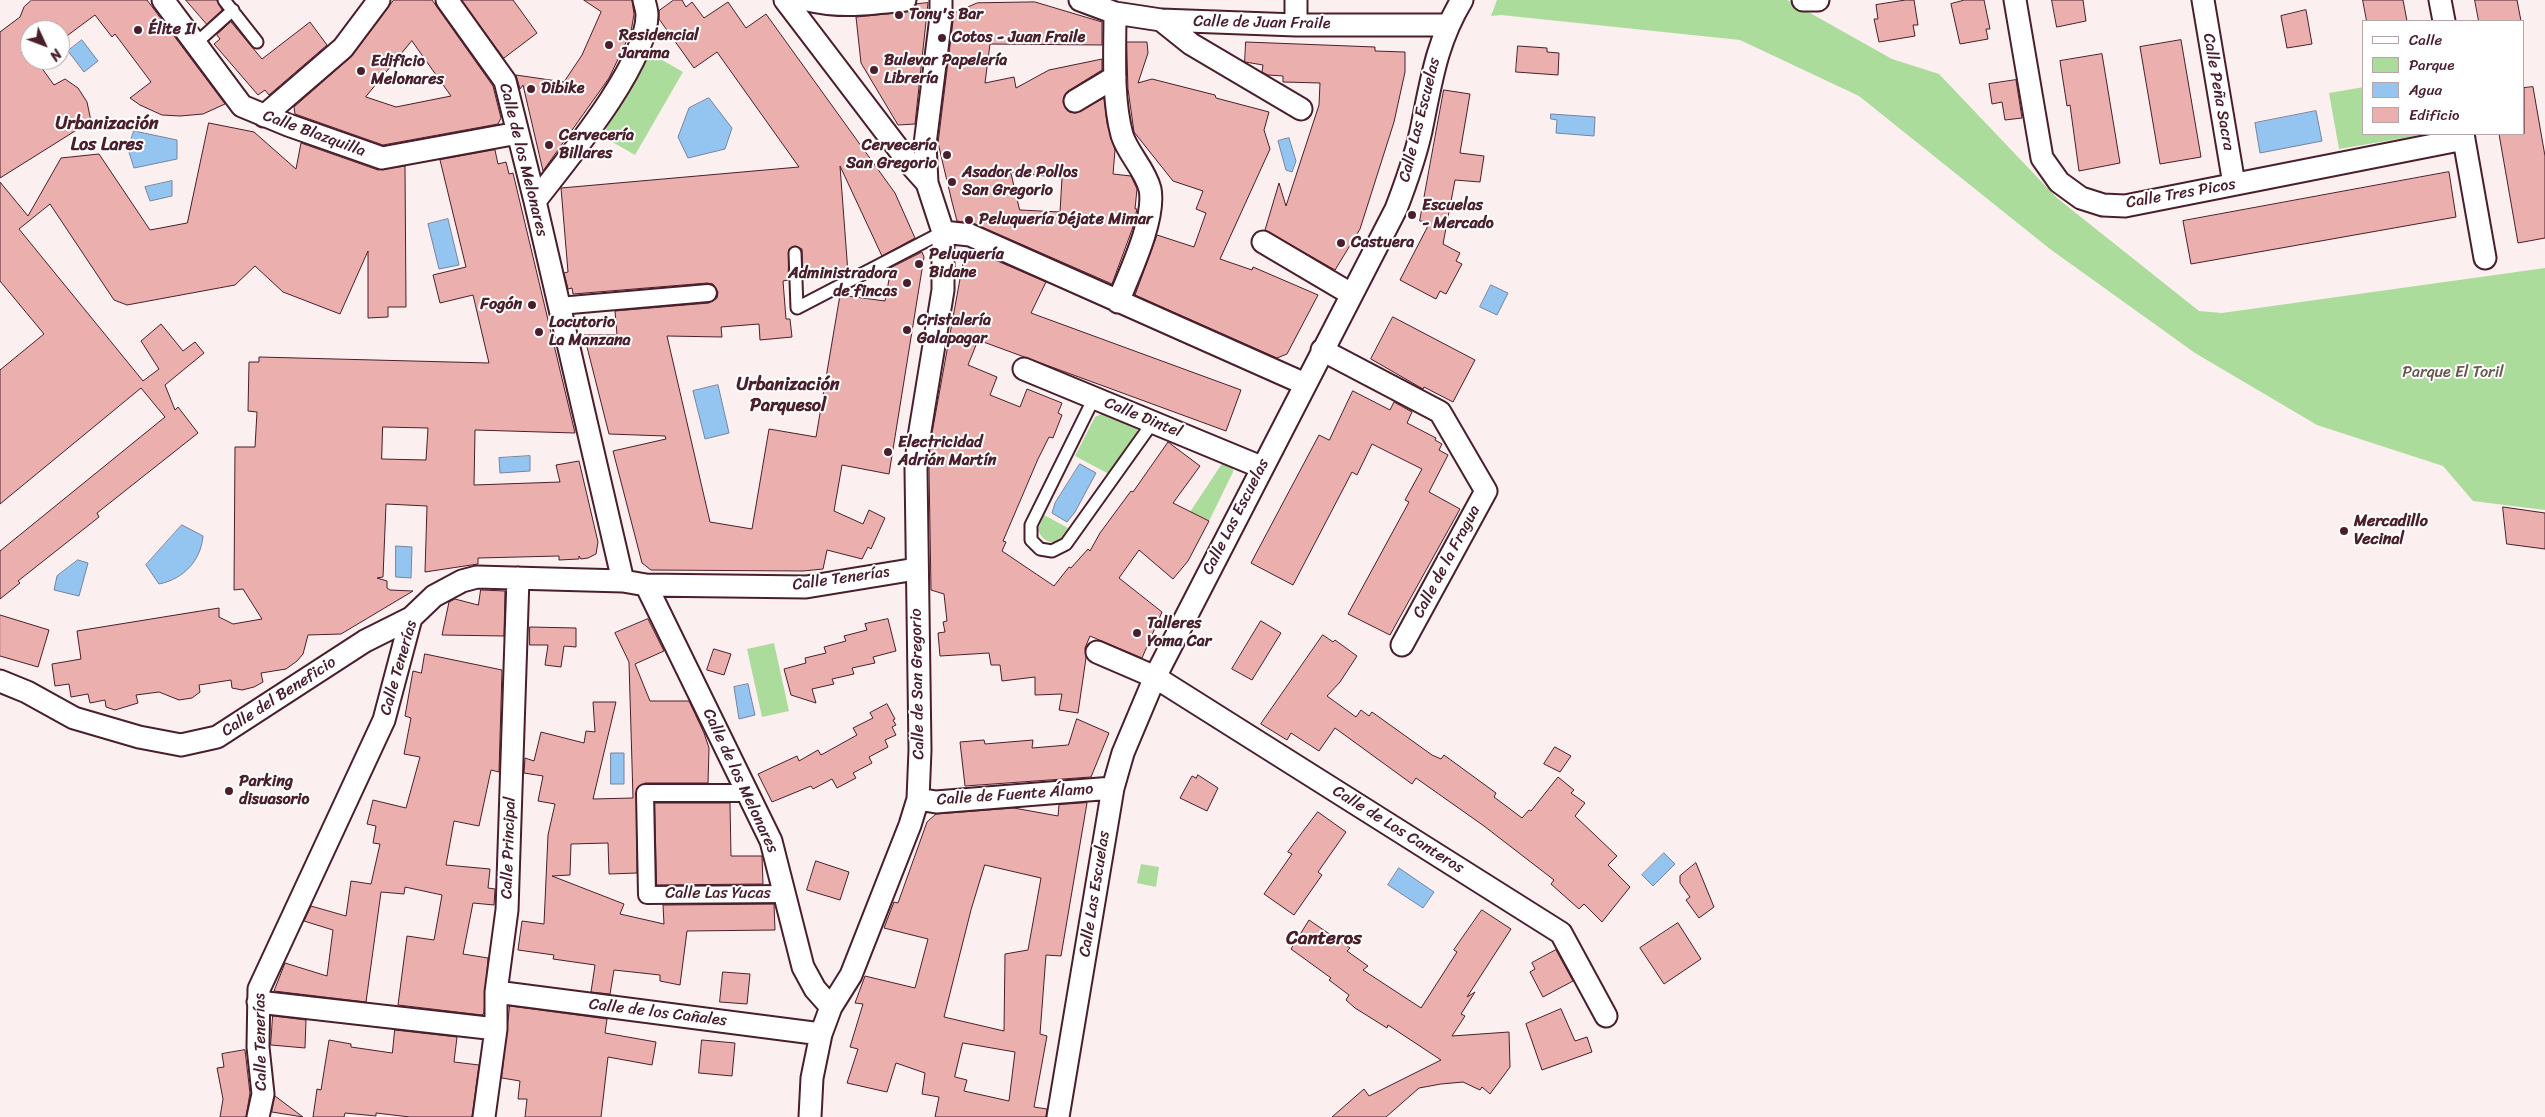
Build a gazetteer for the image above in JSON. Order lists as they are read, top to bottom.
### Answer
{
  "streets": {
    "street": [
      "Calle de Juan Fraile",
      "Calle Peña Sacra",
      "Calle Las Escuelas",
      "Calle Blazquilla",
      "Calle de los Melonares",
      "Calle Tres Picos",
      "Calle Dintel",
      "Calle de la Fragua",
      "Calle Tenerías",
      "Calle de San Gregorio",
      "Calle del Beneficio",
      "Calle de Fuente Álamo",
      "Calle de Los Canteros",
      "Calle Principal",
      "Calle Las Yucas",
      "Calle de los Cañales"
    ]
  },
  "crossings": [
    ["Calle de Juan Fraile", "Calle Las Escuelas"],
    ["Calle Peña Sacra", "Calle Tres Picos"],
    ["Calle Las Escuelas", "Calle Dintel"],
    ["Calle Las Escuelas", "Calle de la Fragua"],
    ["Calle Las Escuelas", "Calle de Fuente Álamo"],
    ["Calle Las Escuelas", "Calle de Los Canteros"],
    ["Calle Blazquilla", "Calle de los Melonares"],
    ["Calle de los Melonares", "Calle Tenerías"],
    ["Calle de los Melonares", "Calle de San Gregorio"],
    ["Calle de los Melonares", "Calle Las Yucas"],
    ["Calle Tenerías", "Calle de San Gregorio"],
    ["Calle Tenerías", "Calle del Beneficio"],
    ["Calle Tenerías", "Calle Principal"],
    ["Calle de San Gregorio", "Calle de Fuente Álamo"],
    ["Calle de San Gregorio", "Calle de los Cañales"],
    ["Calle Principal", "Calle de los Cañales"]
  ],
  "districts": ["Urbanización Los Lares", "Urbanización Parquesol", "Canteros"],
  "parks": ["Parque El Toril"],
  "places": [
    "Tony's Bar",
    "Élite II",
    "Cotos - Juan Fraile",
    "Residencial Jarama",
    "Bulevar Papelería Librería",
    "Edificio Melonares",
    "Dibike",
    "Cervecería Billares",
    "Cervecería San Gregorio",
    "Asador de Pollos San Gregorio",
    "Escuelas - Mercado",
    "Peluquería Déjate Mimar",
    "Castuera",
    "Peluquería Bidane",
    "Administradora de fincas",
    "Fogón",
    "Cristalería Galapagar",
    "Locutorio La Manzana",
    "Electricidad Adrián Martín",
    "Mercadillo Vecinal",
    "Talleres Yoma Car",
    "Parking disuasorio"
  ],
  "legend": [
    "Calle",
    "Parque",
    "Agua",
    "Edificio"
  ],
  "north": "bottom right"
}
